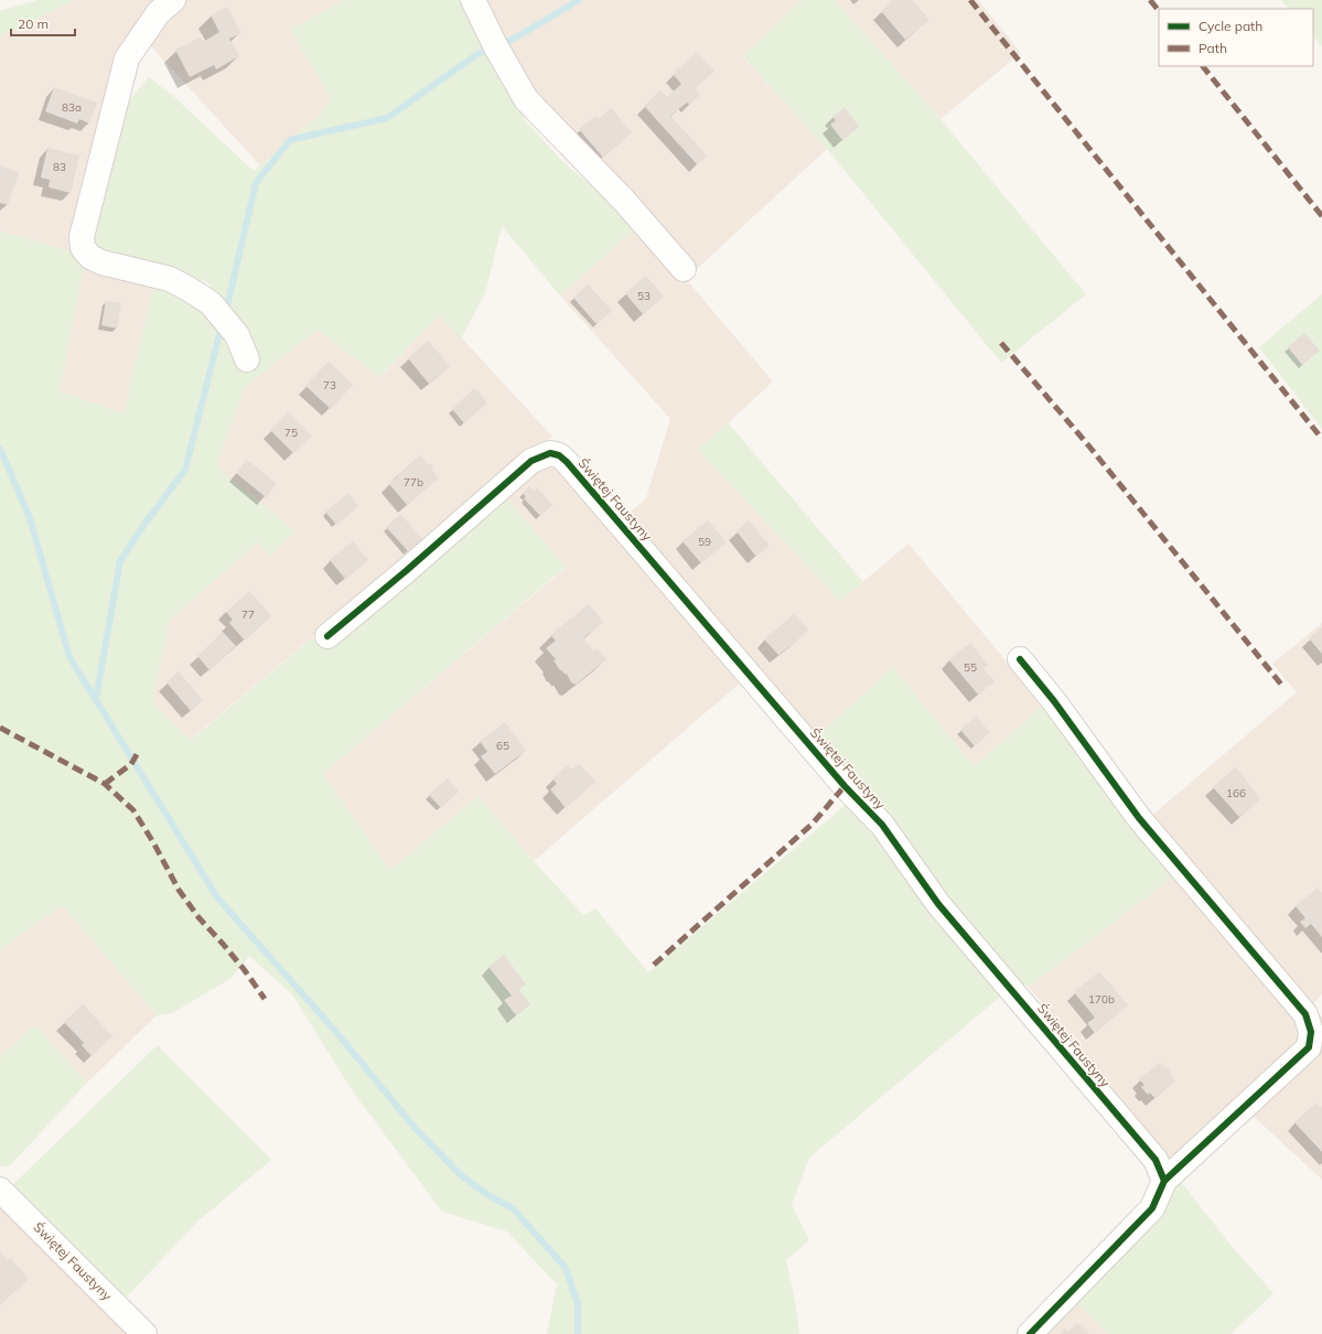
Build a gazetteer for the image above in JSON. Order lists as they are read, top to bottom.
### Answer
{
  "streets": {
    "street": ["Świętej Faustyny"]
  },
  "house_numbers": [
    "83a",
    "83",
    "53",
    "73",
    "75",
    "77b",
    "59",
    "77",
    "55",
    "65",
    "166",
    "170b"
  ],
  "legend": ["Cycle path", "Path"],
  "scale_bar": "20 m"
}
